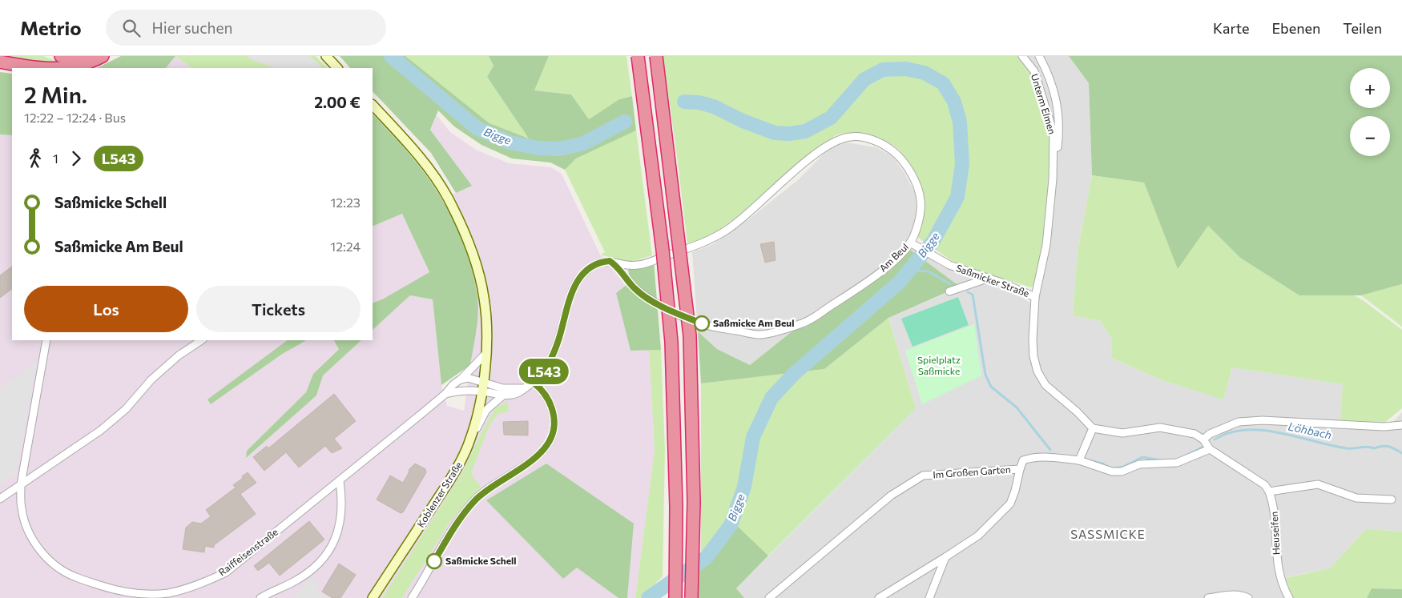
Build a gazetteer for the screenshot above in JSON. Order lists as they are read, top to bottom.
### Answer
{
  "streets": {
    "main road": ["Koblenzer Straße"],
    "street": [
      "Unterm Elmen",
      "Am Beul",
      "Saßmicker Straße",
      "Im Großen Garten",
      "Heuseifen",
      "Raiffeisenstraße"
    ]
  },
  "crossings": [
    ["Unterm Elmen", "Saßmicker Straße"],
    ["Am Beul", "Saßmicker Straße"],
    ["Koblenzer Straße", "Raiffeisenstraße"]
  ],
  "districts": ["SASSMICKE"],
  "water": ["Bigge", "Löhbach"],
  "parks": ["Spielplatz Saßmicke"],
  "places": ["Saßmicke Am Beul", "Saßmicke Schell"],
  "lines": ["bus line L543"],
  "page": {
    "header": "Metrio",
    "search": "Hier suchen",
    "nav": ["Karte", "Ebenen", "Teilen"],
    "on_map": "L543",
    "map_buttons": ["+", "−"],
    "heading": ["2 Min.", "12:22 – 12:24 · Bus", "2.00 €"],
    "legs": ["1", "L543"],
    "list": [
      {
        "name": "Saßmicke Schell",
        "value": "12:23"
      },
      {
        "name": "Saßmicke Am Beul",
        "value": "12:24"
      }
    ],
    "buttons": ["Los", "Tickets"]
  }
}
